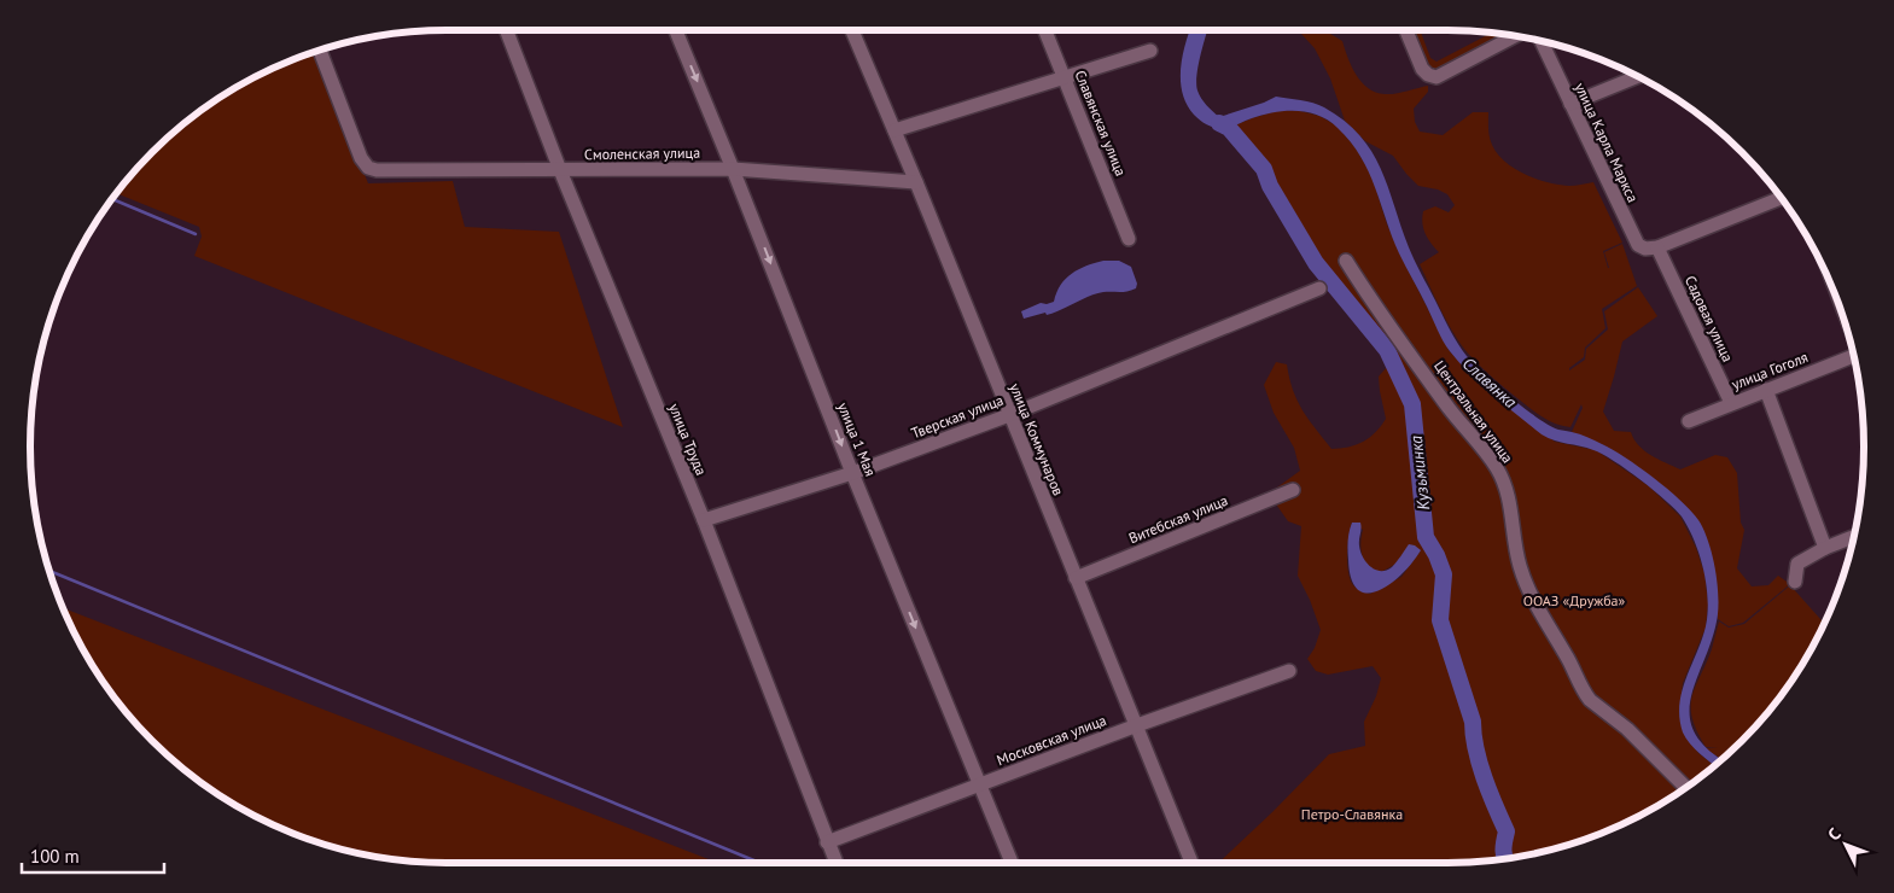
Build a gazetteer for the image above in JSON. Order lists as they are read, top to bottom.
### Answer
{
  "streets": {
    "street": [
      "Славянская улица",
      "улица Карла Маркса",
      "Смоленская улица",
      "Садовая улица",
      "улица Гоголя",
      "Центральная улица",
      "Тверская улица",
      "улица Труда",
      "улица 1 Мая",
      "улица Коммунаров",
      "Витебская улица",
      "Московская улица"
    ]
  },
  "crossings": [
    ["улица Карла Маркса", "Садовая улица"],
    ["Смоленская улица", "улица Труда"],
    ["Смоленская улица", "улица 1 Мая"],
    ["Смоленская улица", "улица Коммунаров"],
    ["Садовая улица", "улица Гоголя"],
    ["Тверская улица", "улица Труда"],
    ["Тверская улица", "улица 1 Мая"],
    ["Тверская улица", "улица Коммунаров"],
    ["улица Труда", "Московская улица"],
    ["улица 1 Мая", "Московская улица"],
    ["улица Коммунаров", "Витебская улица"],
    ["улица Коммунаров", "Московская улица"]
  ],
  "one_way": ["улица 1 Мая"],
  "water": ["Славянка", "Кузьминка"],
  "parks": ["ООАЗ «Дружба»", "Петро-Славянка"],
  "scale_bar": "100 m",
  "north": "top left"
}
